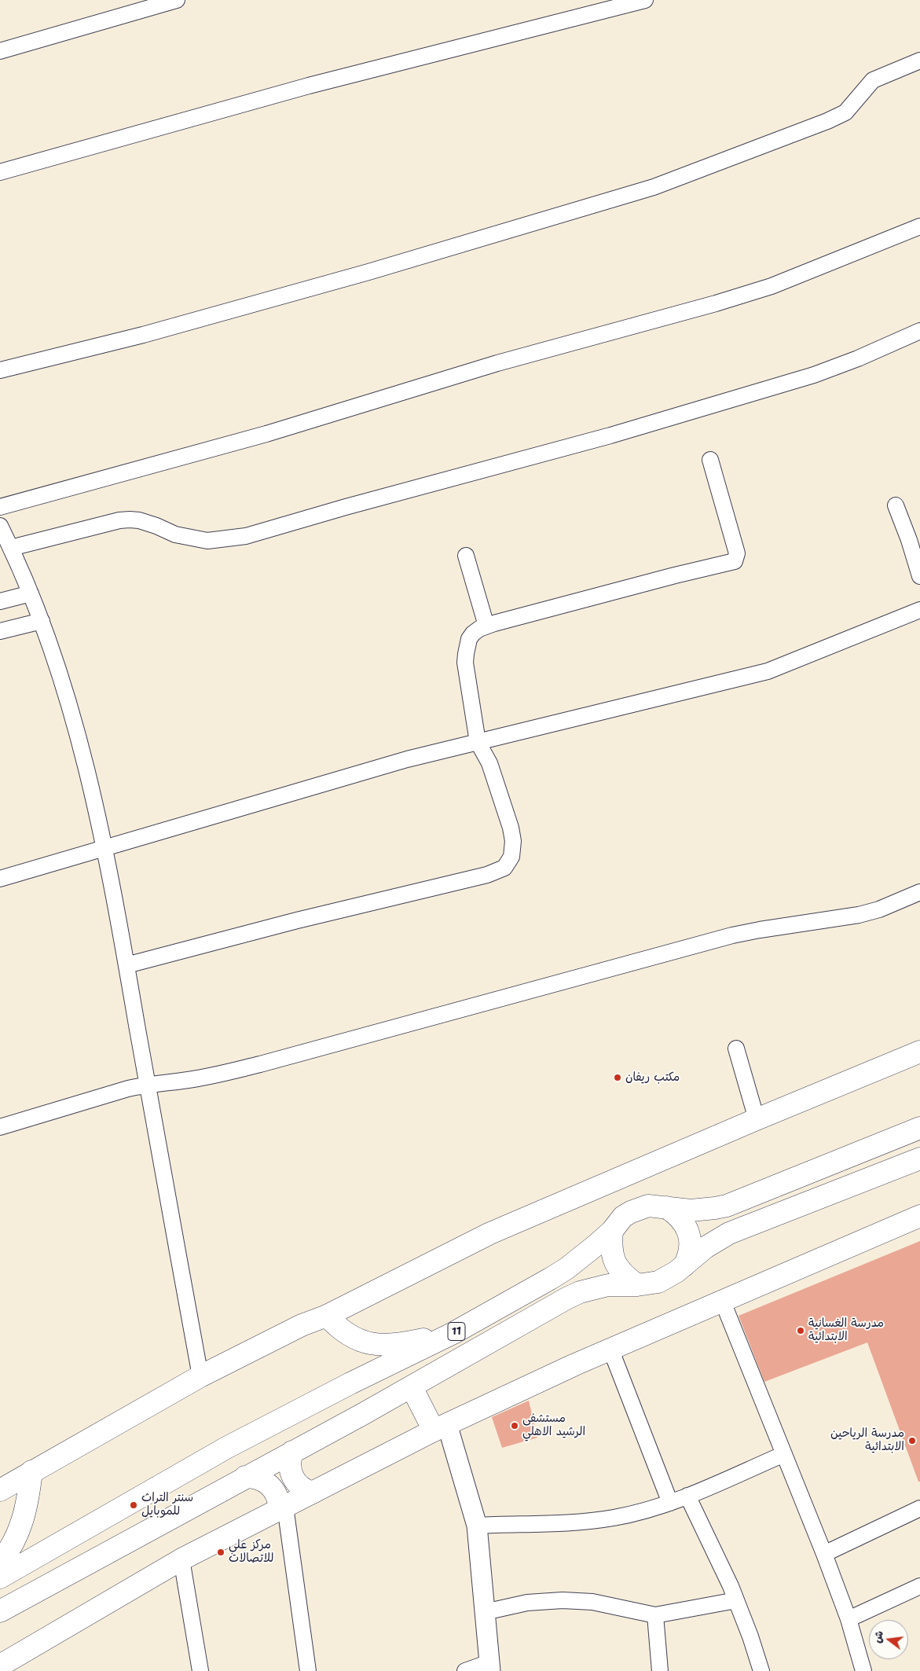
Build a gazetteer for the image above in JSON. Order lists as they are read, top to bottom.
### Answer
{
  "streets": {
    "main road": ["11"]
  },
  "places": [
    "مكتب ريفان",
    "مدرسة الغسانية الابتدائية",
    "مستشفى الرشيد الاهلي",
    "مدرسة الرياحين الابتدائية",
    "سنتر التراث للموبايل",
    "مركز علي للاتصالات"
  ],
  "north": "left"
}
